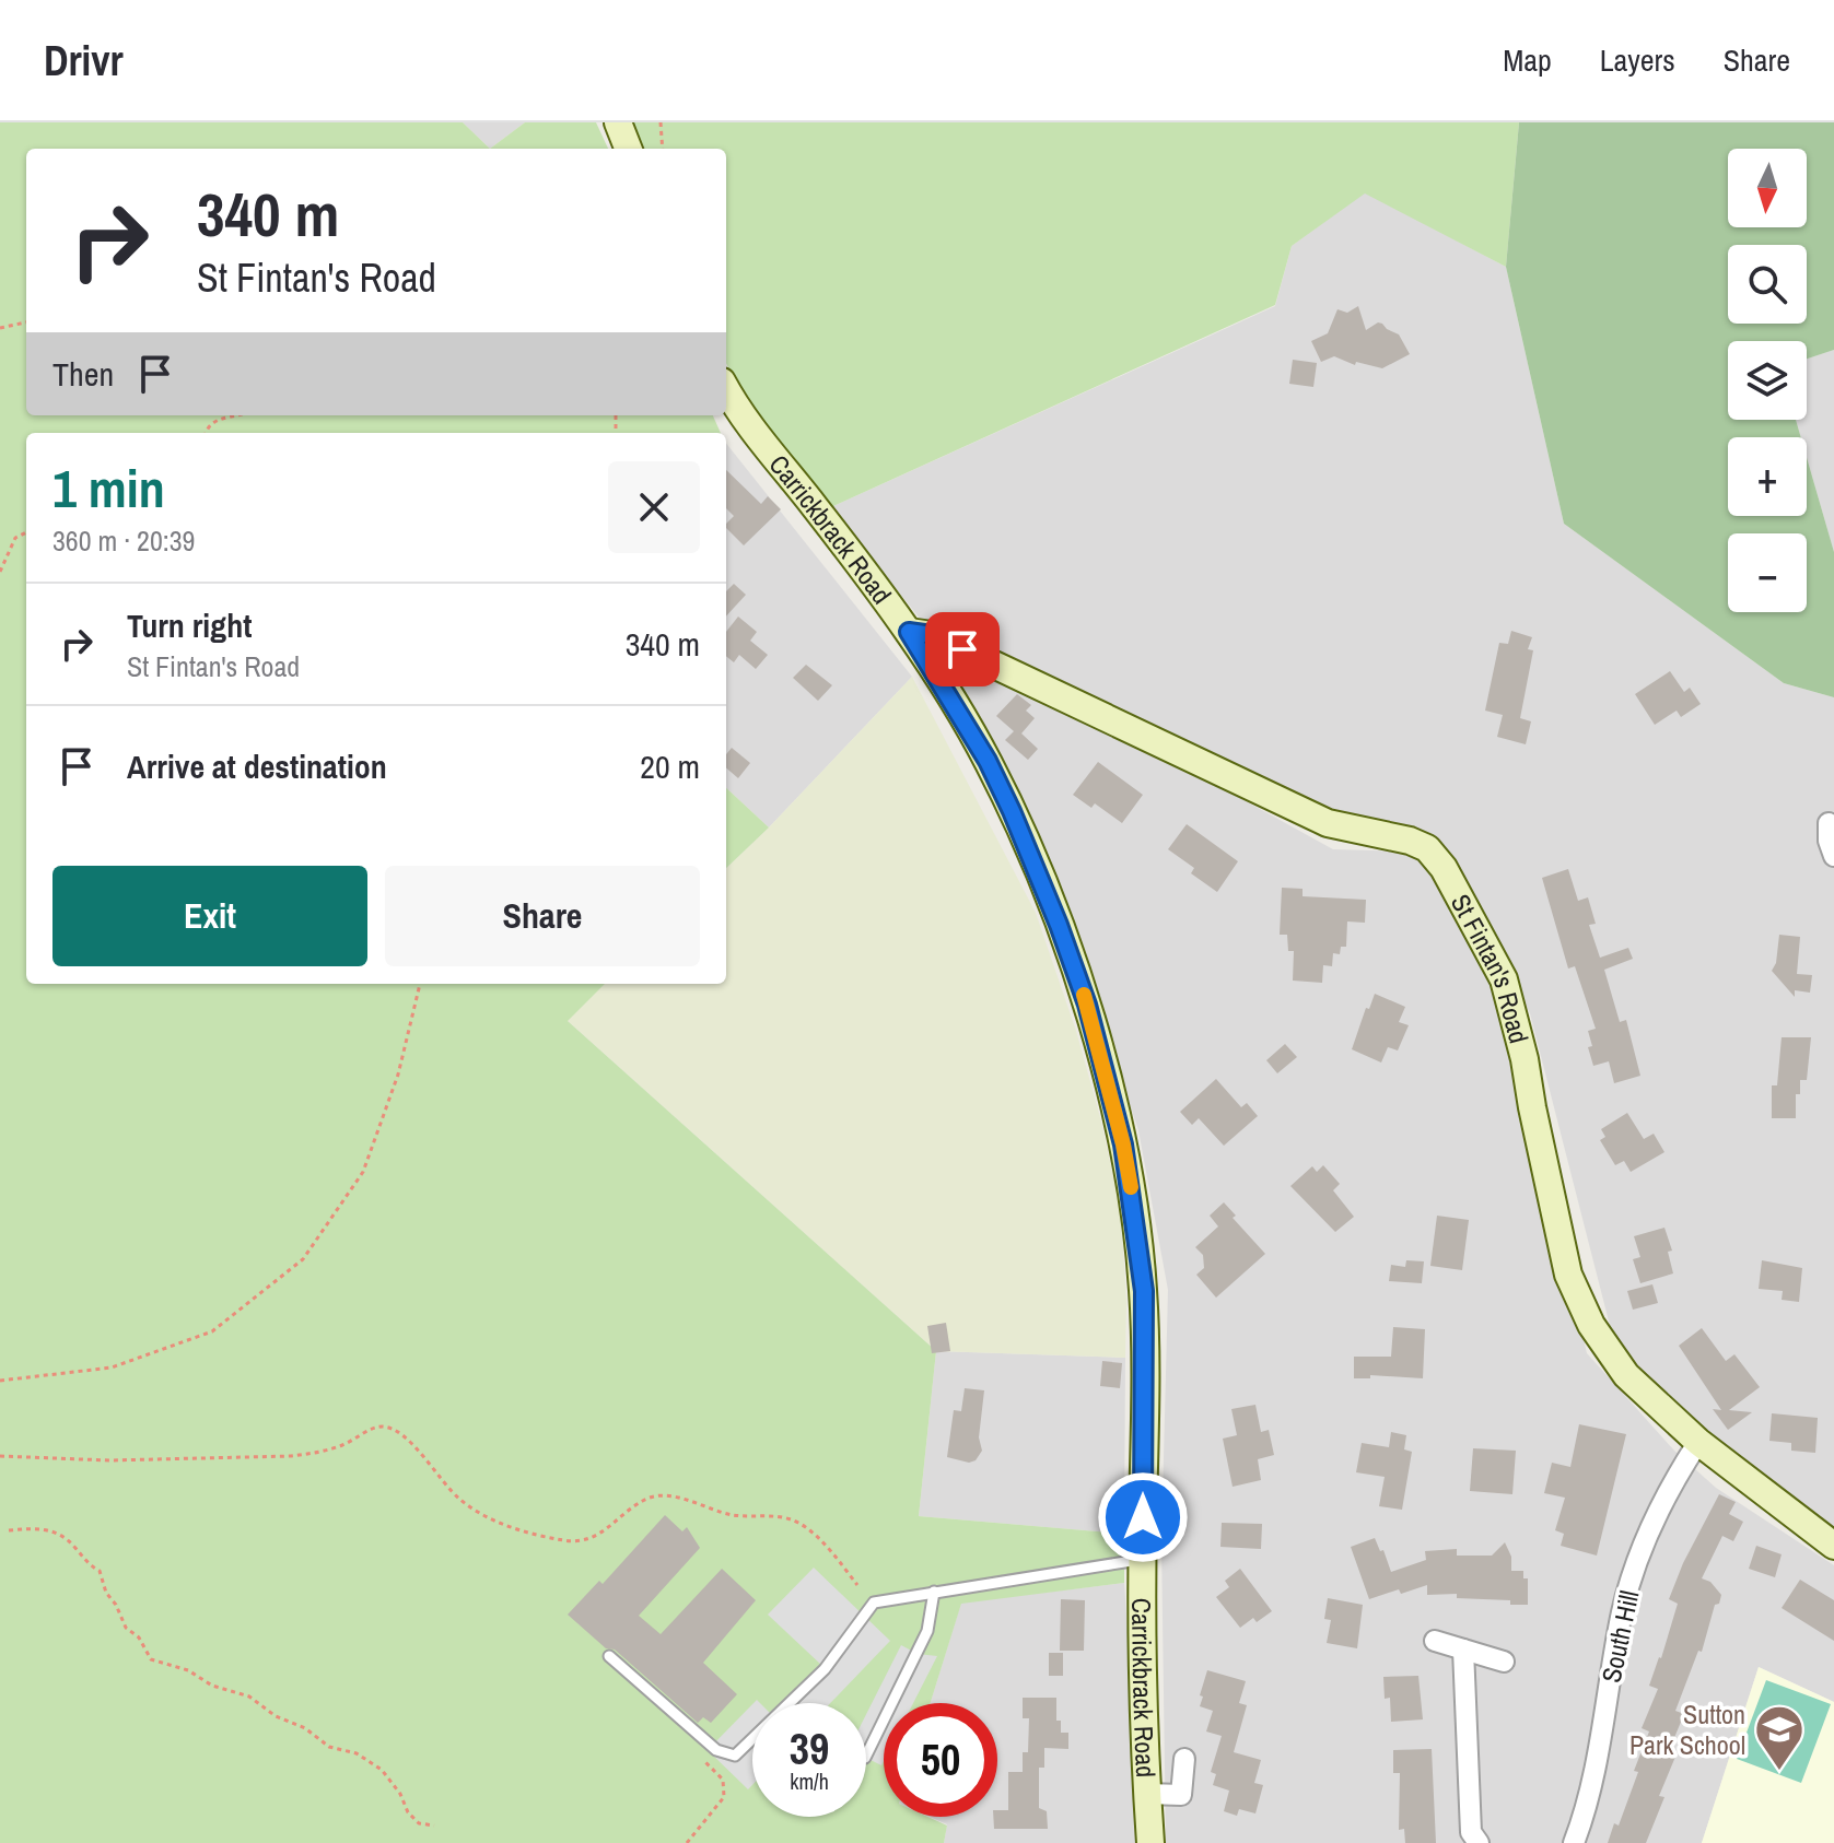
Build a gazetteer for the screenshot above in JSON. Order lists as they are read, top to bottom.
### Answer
{
  "streets": {
    "main road": ["Carrickbrack Road", "St Fintan's Road"],
    "street": ["South Hill"]
  },
  "crossings": [
    ["Carrickbrack Road", "St Fintan's Road"],
    ["St Fintan's Road", "South Hill"]
  ],
  "places": {
    "school or university": ["Sutton Park School"]
  },
  "north": "bottom",
  "page": {
    "header": "Drivr",
    "nav": ["Map", "Layers", "Share"],
    "map_buttons": ["+", "−"],
    "turn": ["340 m", "St Fintan's Road"],
    "then": "Then",
    "heading": ["1 min", "360 m · 20:39"],
    "list": [
      {
        "name": "Turn right",
        "note": "St Fintan's Road",
        "value": "340 m"
      },
      {
        "name": "Arrive at destination",
        "value": "20 m"
      }
    ],
    "buttons": ["Exit", "Share"],
    "speed": "39 km/h",
    "limit": "50"
  }
}
